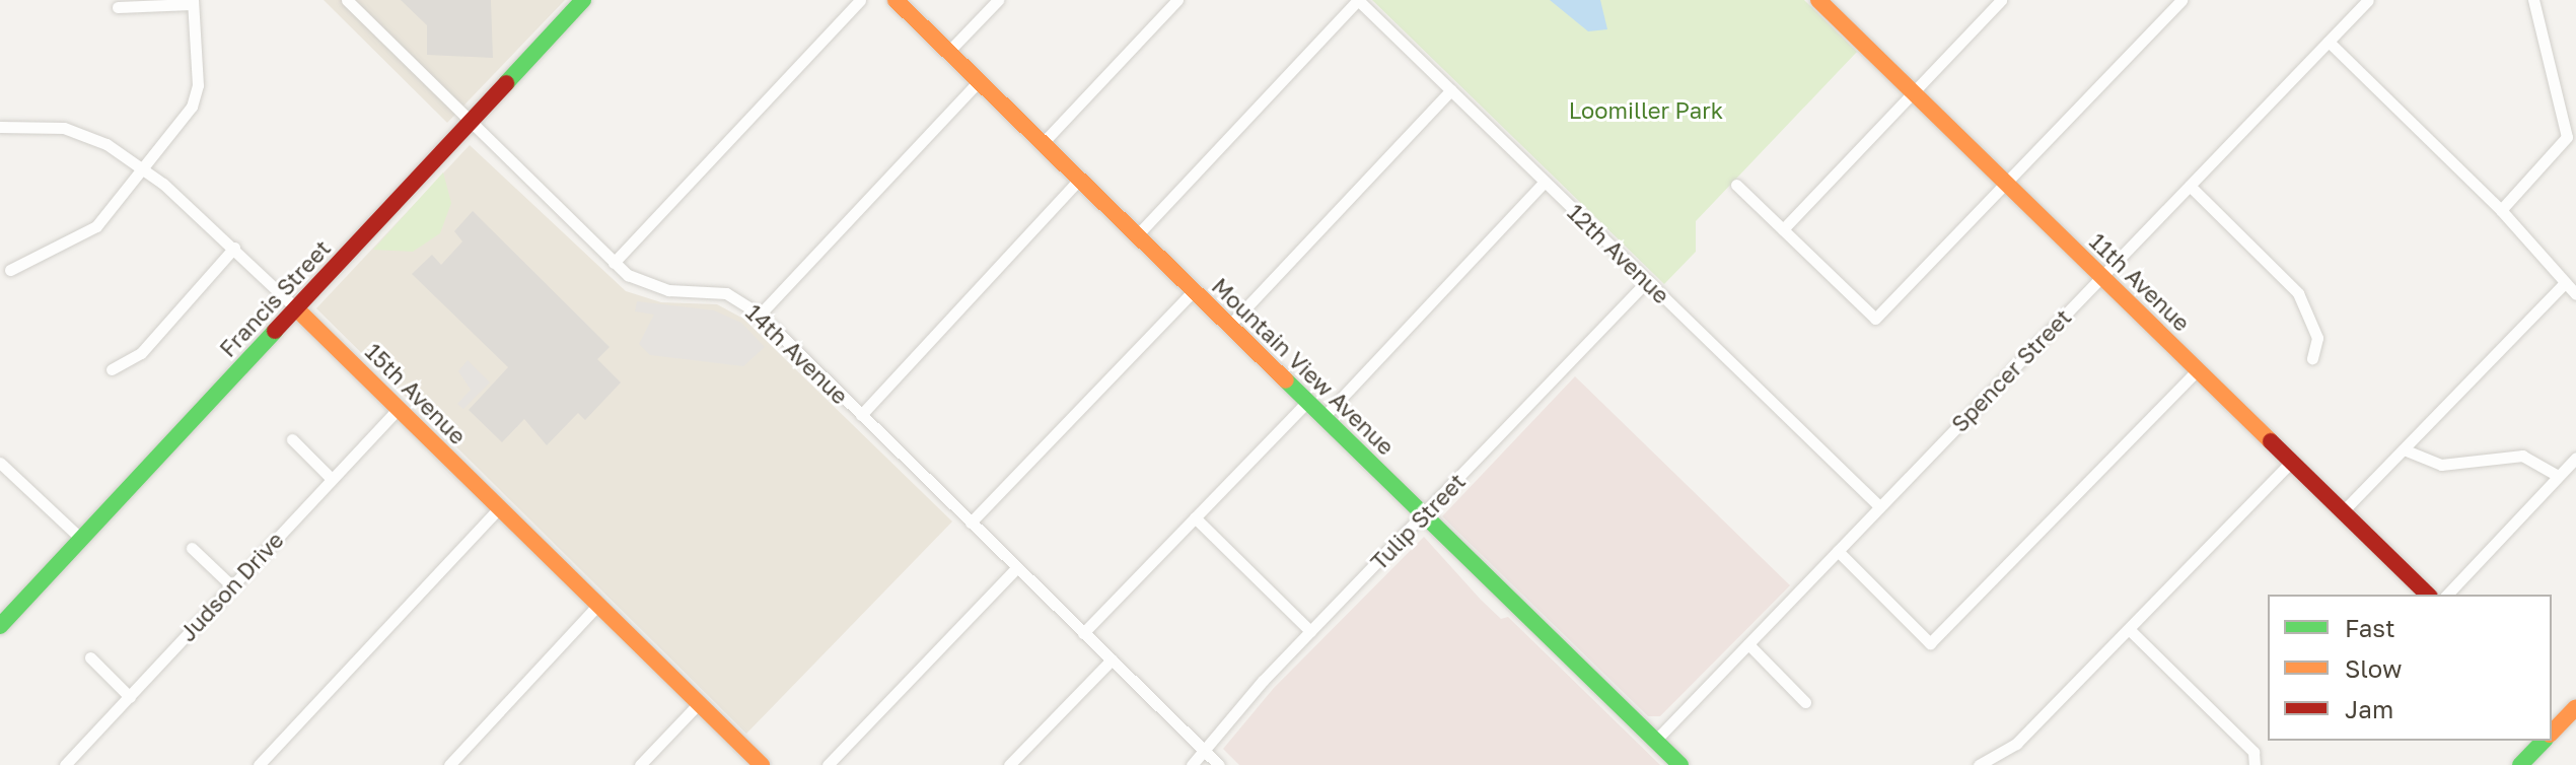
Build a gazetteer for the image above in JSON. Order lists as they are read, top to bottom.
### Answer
{
  "streets": {
    "street": [
      "12th Avenue",
      "11th Avenue",
      "Francis Street",
      "14th Avenue",
      "Mountain View Avenue",
      "Spencer Street",
      "15th Avenue",
      "Tulip Street",
      "Judson Drive"
    ]
  },
  "crossings": [
    ["12th Avenue", "Spencer Street"],
    ["12th Avenue", "Tulip Street"],
    ["11th Avenue", "Spencer Street"],
    ["Francis Street", "14th Avenue"],
    ["Francis Street", "15th Avenue"],
    ["14th Avenue", "Tulip Street"],
    ["Mountain View Avenue", "Spencer Street"],
    ["Mountain View Avenue", "Tulip Street"],
    ["15th Avenue", "Judson Drive"]
  ],
  "parks": ["Loomiller Park"],
  "legend": ["Fast", "Slow", "Jam"]
}
